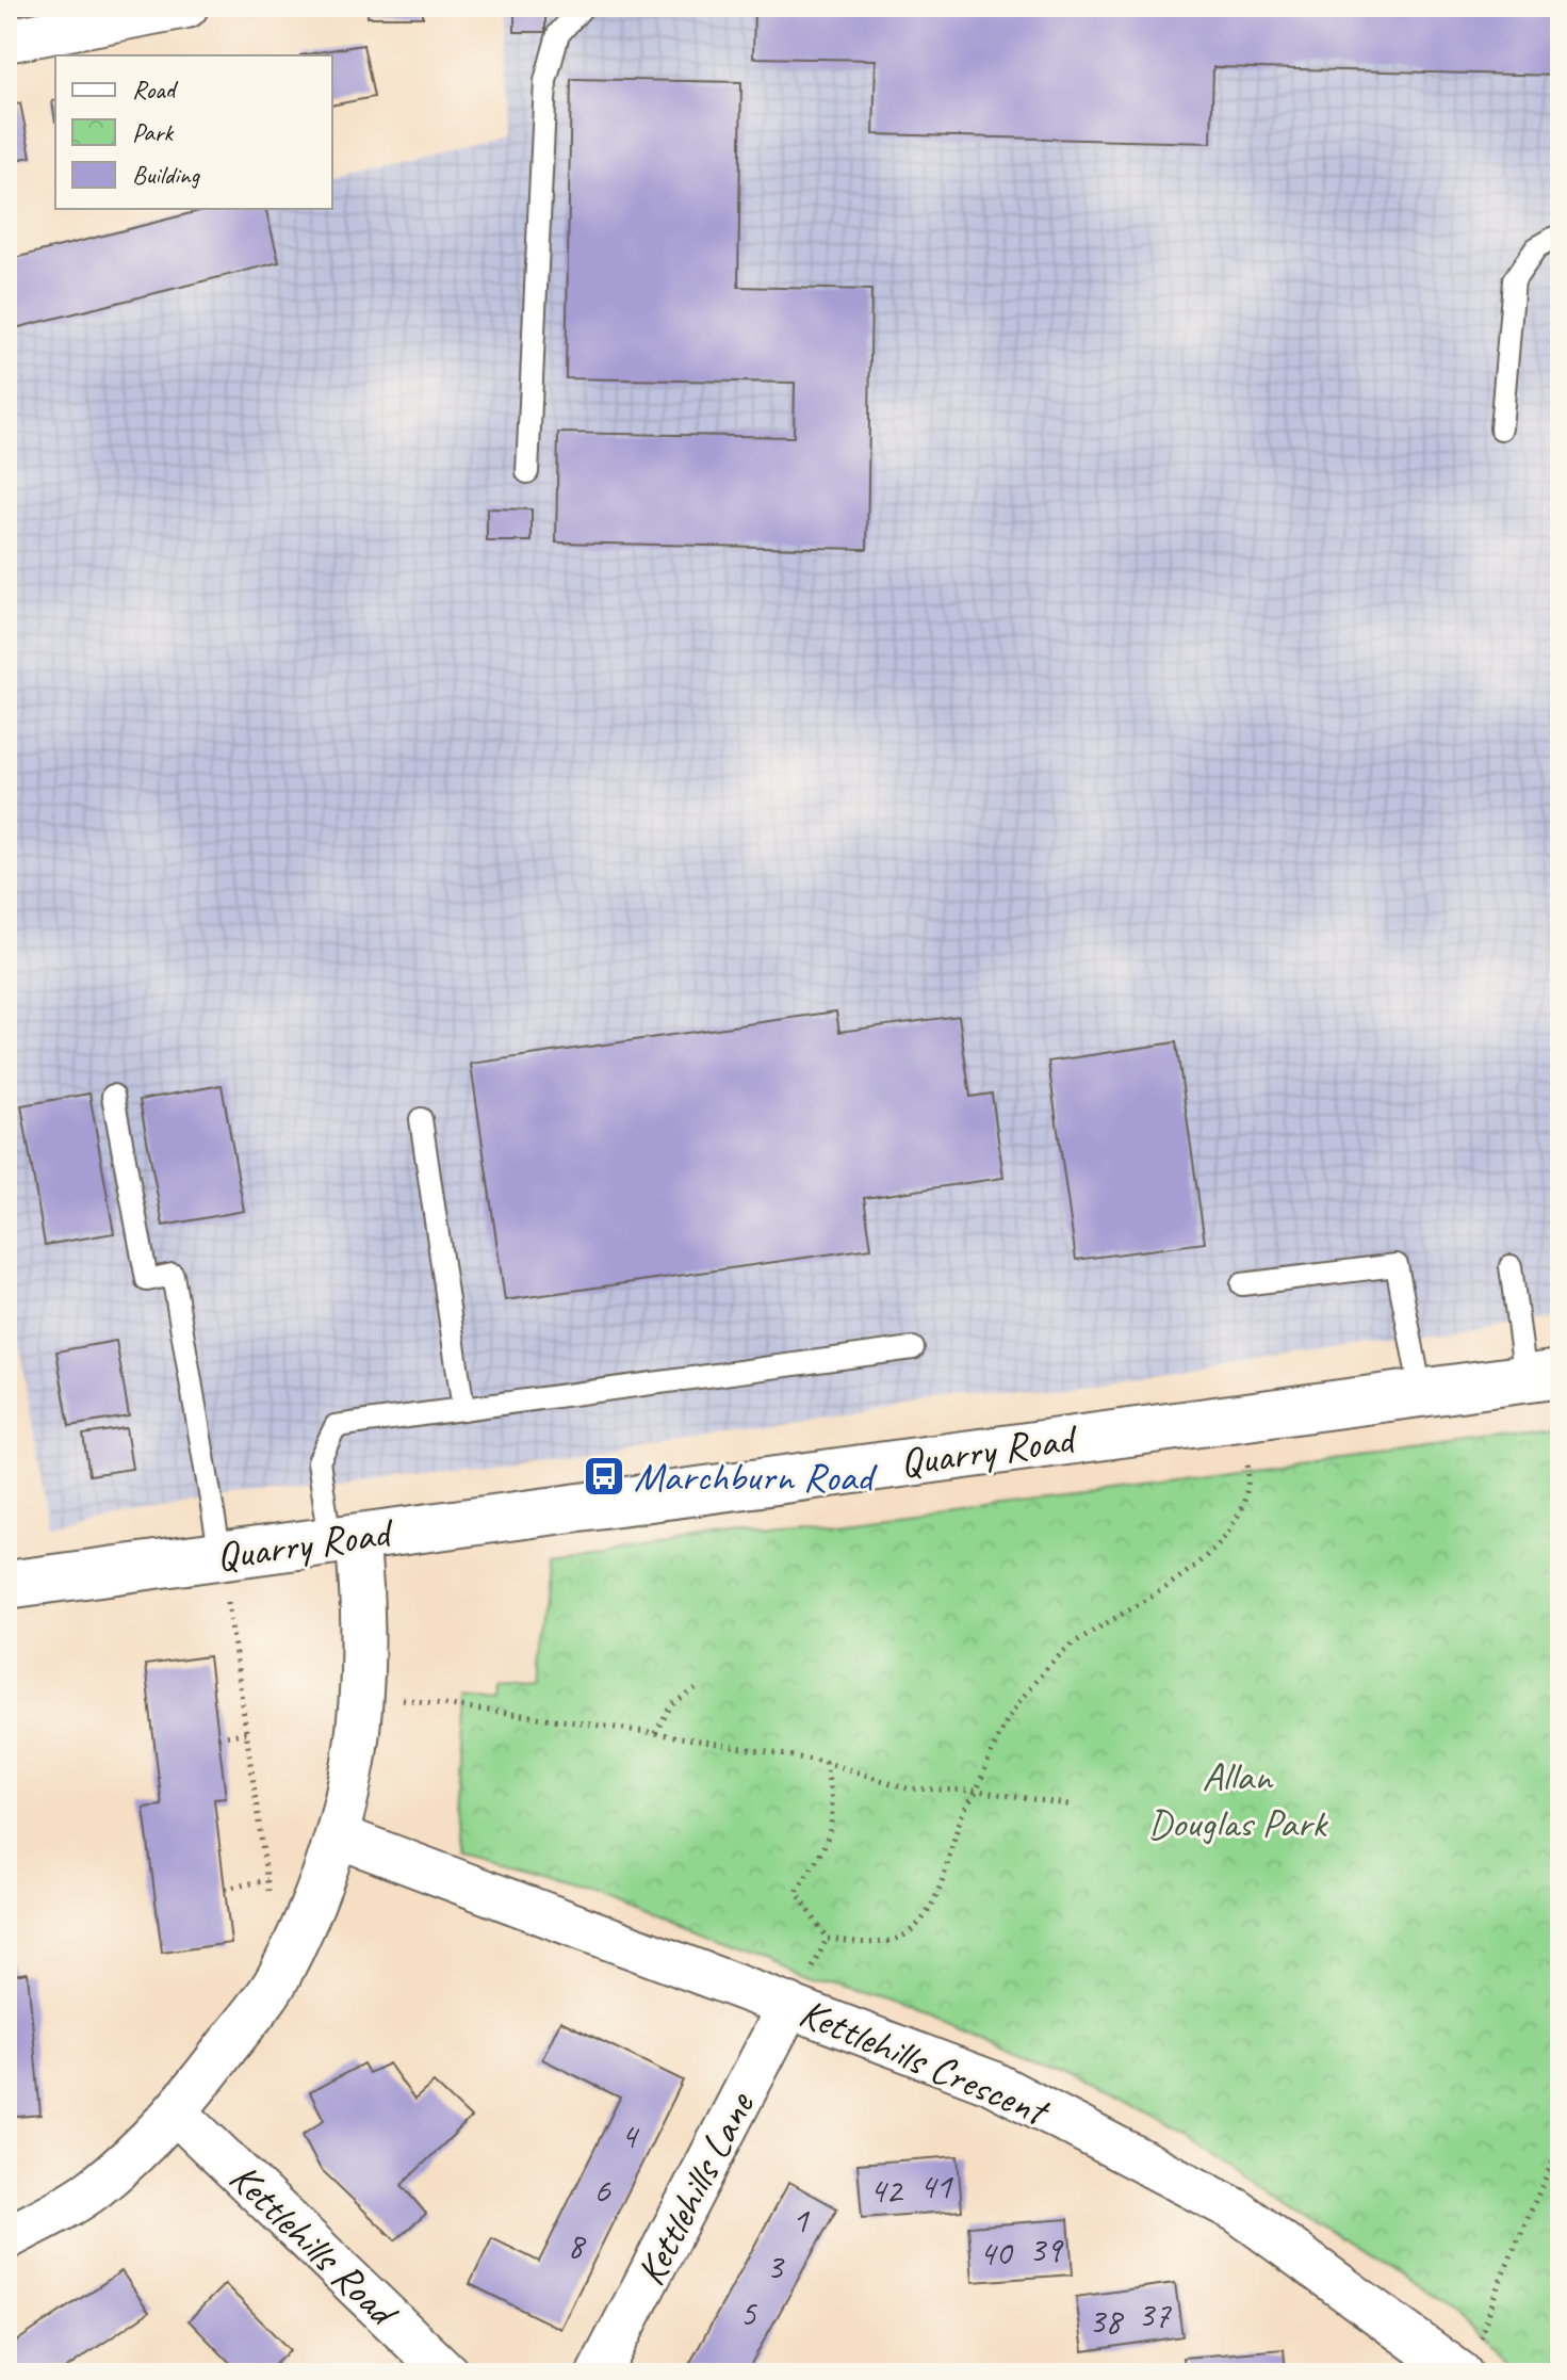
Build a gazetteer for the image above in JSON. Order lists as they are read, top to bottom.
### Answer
{
  "streets": {
    "street": [
      "Quarry Road",
      "Kettlehills Crescent",
      "Kettlehills Lane",
      "Kettlehills Road"
    ]
  },
  "crossings": [
    ["Kettlehills Crescent", "Kettlehills Lane"]
  ],
  "parks": ["Allan Douglas Park"],
  "places": {
    "bus stop": ["Marchburn Road"]
  },
  "house_numbers": [
    "4",
    "41",
    "6",
    "42",
    "1",
    "8",
    "39",
    "40",
    "3",
    "5",
    "37",
    "38"
  ],
  "legend": ["Road", "Park", "Building"]
}
